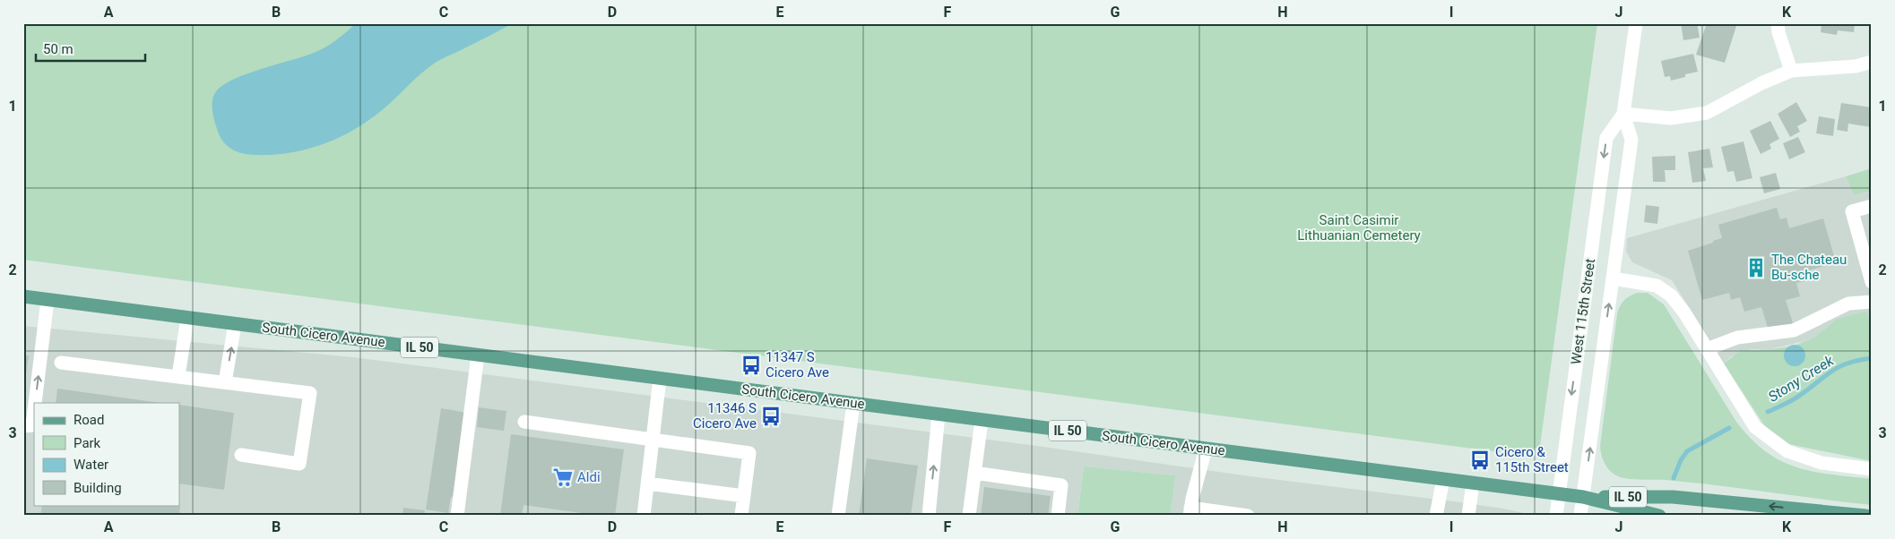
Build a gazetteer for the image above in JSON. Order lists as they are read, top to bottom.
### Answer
{
  "streets": {
    "main road": ["South Cicero Avenue", "IL 50"],
    "street": ["West 115th Street"]
  },
  "crossings": [
    ["West 115th Street", "South Cicero Avenue"],
    ["West 115th Street", "IL 50"],
    ["South Cicero Avenue", "IL 50"]
  ],
  "water": ["Stony Creek"],
  "parks": ["Saint Casimir Lithuanian Cemetery"],
  "places": {
    "building": ["The Chateau Bu-sche"],
    "bus stop": ["11347 S Cicero Ave", "11346 S Cicero Ave", "Cicero & 115th Street"],
    "supermarket": ["Aldi"]
  },
  "legend": [
    "Road",
    "Park",
    "Water",
    "Building"
  ],
  "scale_bar": "50 m",
  "grid": {
    "columns": [
      "A",
      "B",
      "C",
      "D",
      "E",
      "F",
      "G",
      "H",
      "I",
      "J",
      "K"
    ],
    "rows": ["1", "2", "3"]
  }
}
